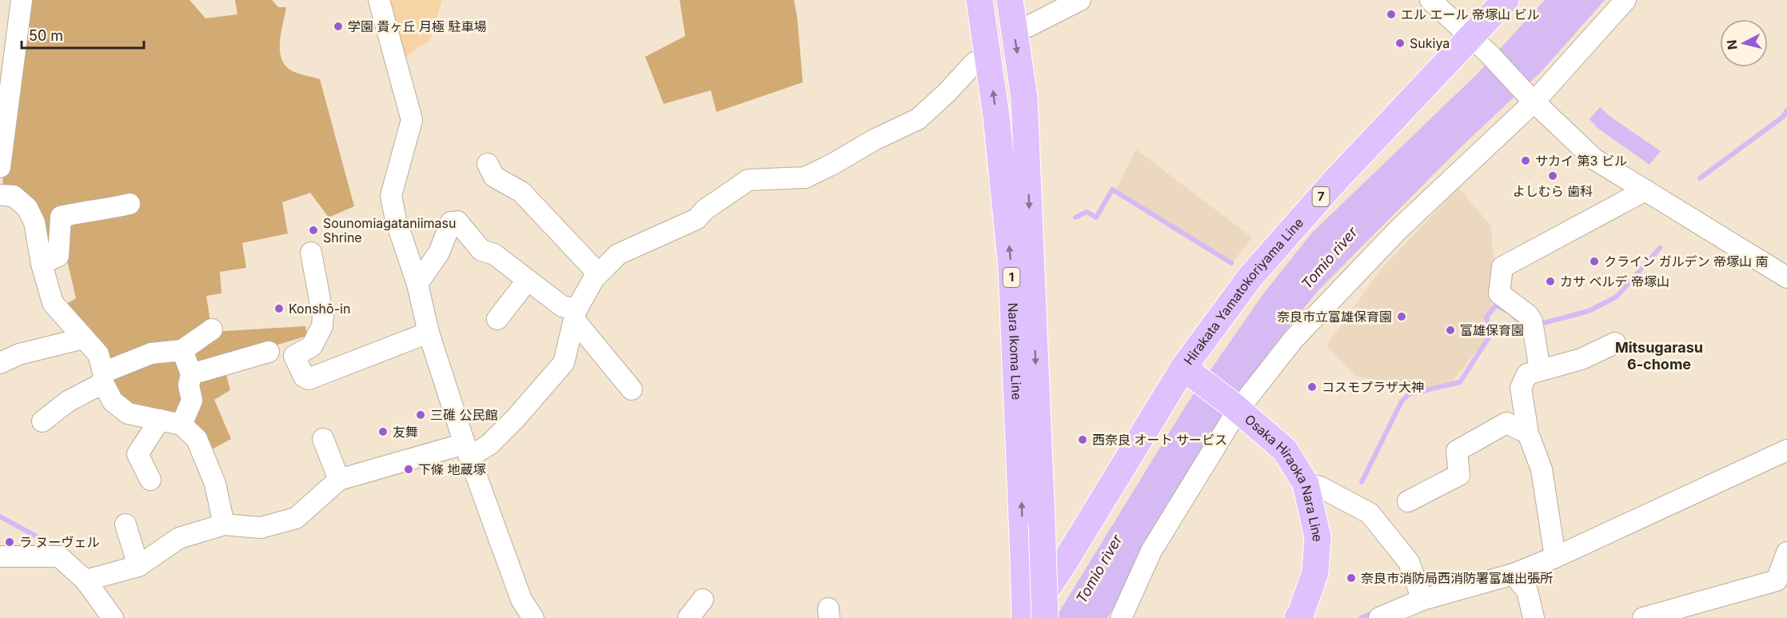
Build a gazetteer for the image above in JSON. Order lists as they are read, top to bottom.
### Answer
{
  "streets": {
    "main road": [
      "7",
      "1",
      "Hirakata Yamatokoriyama Line",
      "Nara Ikoma Line",
      "Osaka Hiraoka Nara Line"
    ]
  },
  "crossings": [
    ["Hirakata Yamatokoriyama Line", "Osaka Hiraoka Nara Line"]
  ],
  "districts": ["Mitsugarasu 6-chome"],
  "water": ["Tomio river"],
  "places": [
    "エル エール 帝塚山 ビル",
    "学園 貴ヶ丘 月極 駐車場",
    "Sukiya",
    "サカイ 第3 ビル",
    "よしむら 歯科",
    "Sounomiagataniimasu Shrine",
    "クライン ガルデン 帝塚山 南",
    "カサ ベルデ 帝塚山",
    "Konshō-in",
    "奈良市立富雄保育園",
    "富雄保育園",
    "コスモプラザ大神",
    "三碓 公民館",
    "友舞",
    "西奈良 オート サービス",
    "下條 地蔵塚",
    "ラ ヌーヴェル",
    "奈良市消防局西消防署富雄出張所"
  ],
  "scale_bar": "50 m",
  "north": "left"
}
